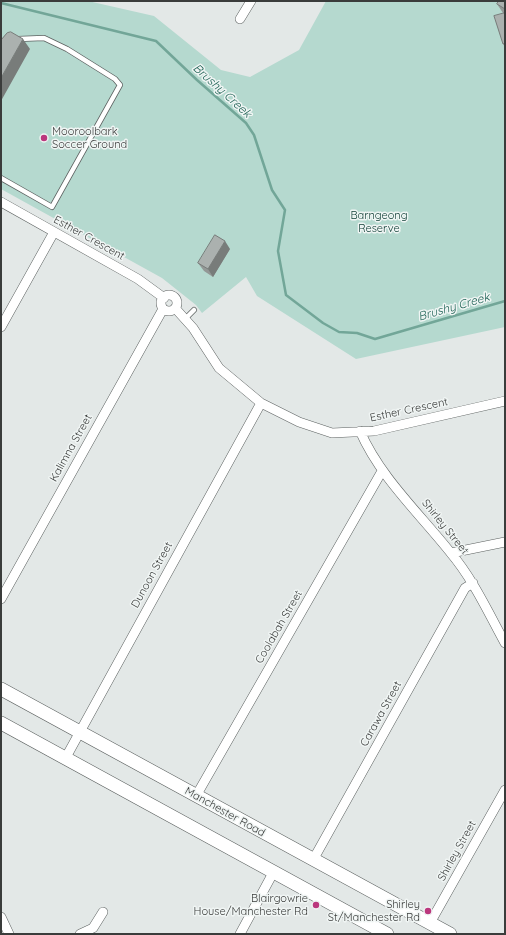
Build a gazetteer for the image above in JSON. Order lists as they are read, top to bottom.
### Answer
{
  "streets": {
    "main road": ["Manchester Road"],
    "street": [
      "Esther Crescent",
      "Kalimna Street",
      "Shirley Street",
      "Dunoon Street",
      "Coolabah Street",
      "Carawa Street"
    ]
  },
  "crossings": [
    ["Esther Crescent", "Kalimna Street"],
    ["Esther Crescent", "Shirley Street"],
    ["Esther Crescent", "Dunoon Street"],
    ["Shirley Street", "Coolabah Street"],
    ["Shirley Street", "Carawa Street"],
    ["Shirley Street", "Manchester Road"],
    ["Dunoon Street", "Manchester Road"],
    ["Coolabah Street", "Manchester Road"],
    ["Carawa Street", "Manchester Road"]
  ],
  "water": ["Brushy Creek"],
  "parks": ["Barngeong Reserve"],
  "places": ["Mooroolbark Soccer Ground", "Blairgowrie House/Manchester Rd", "Shirley St/Manchester Rd"]
}
